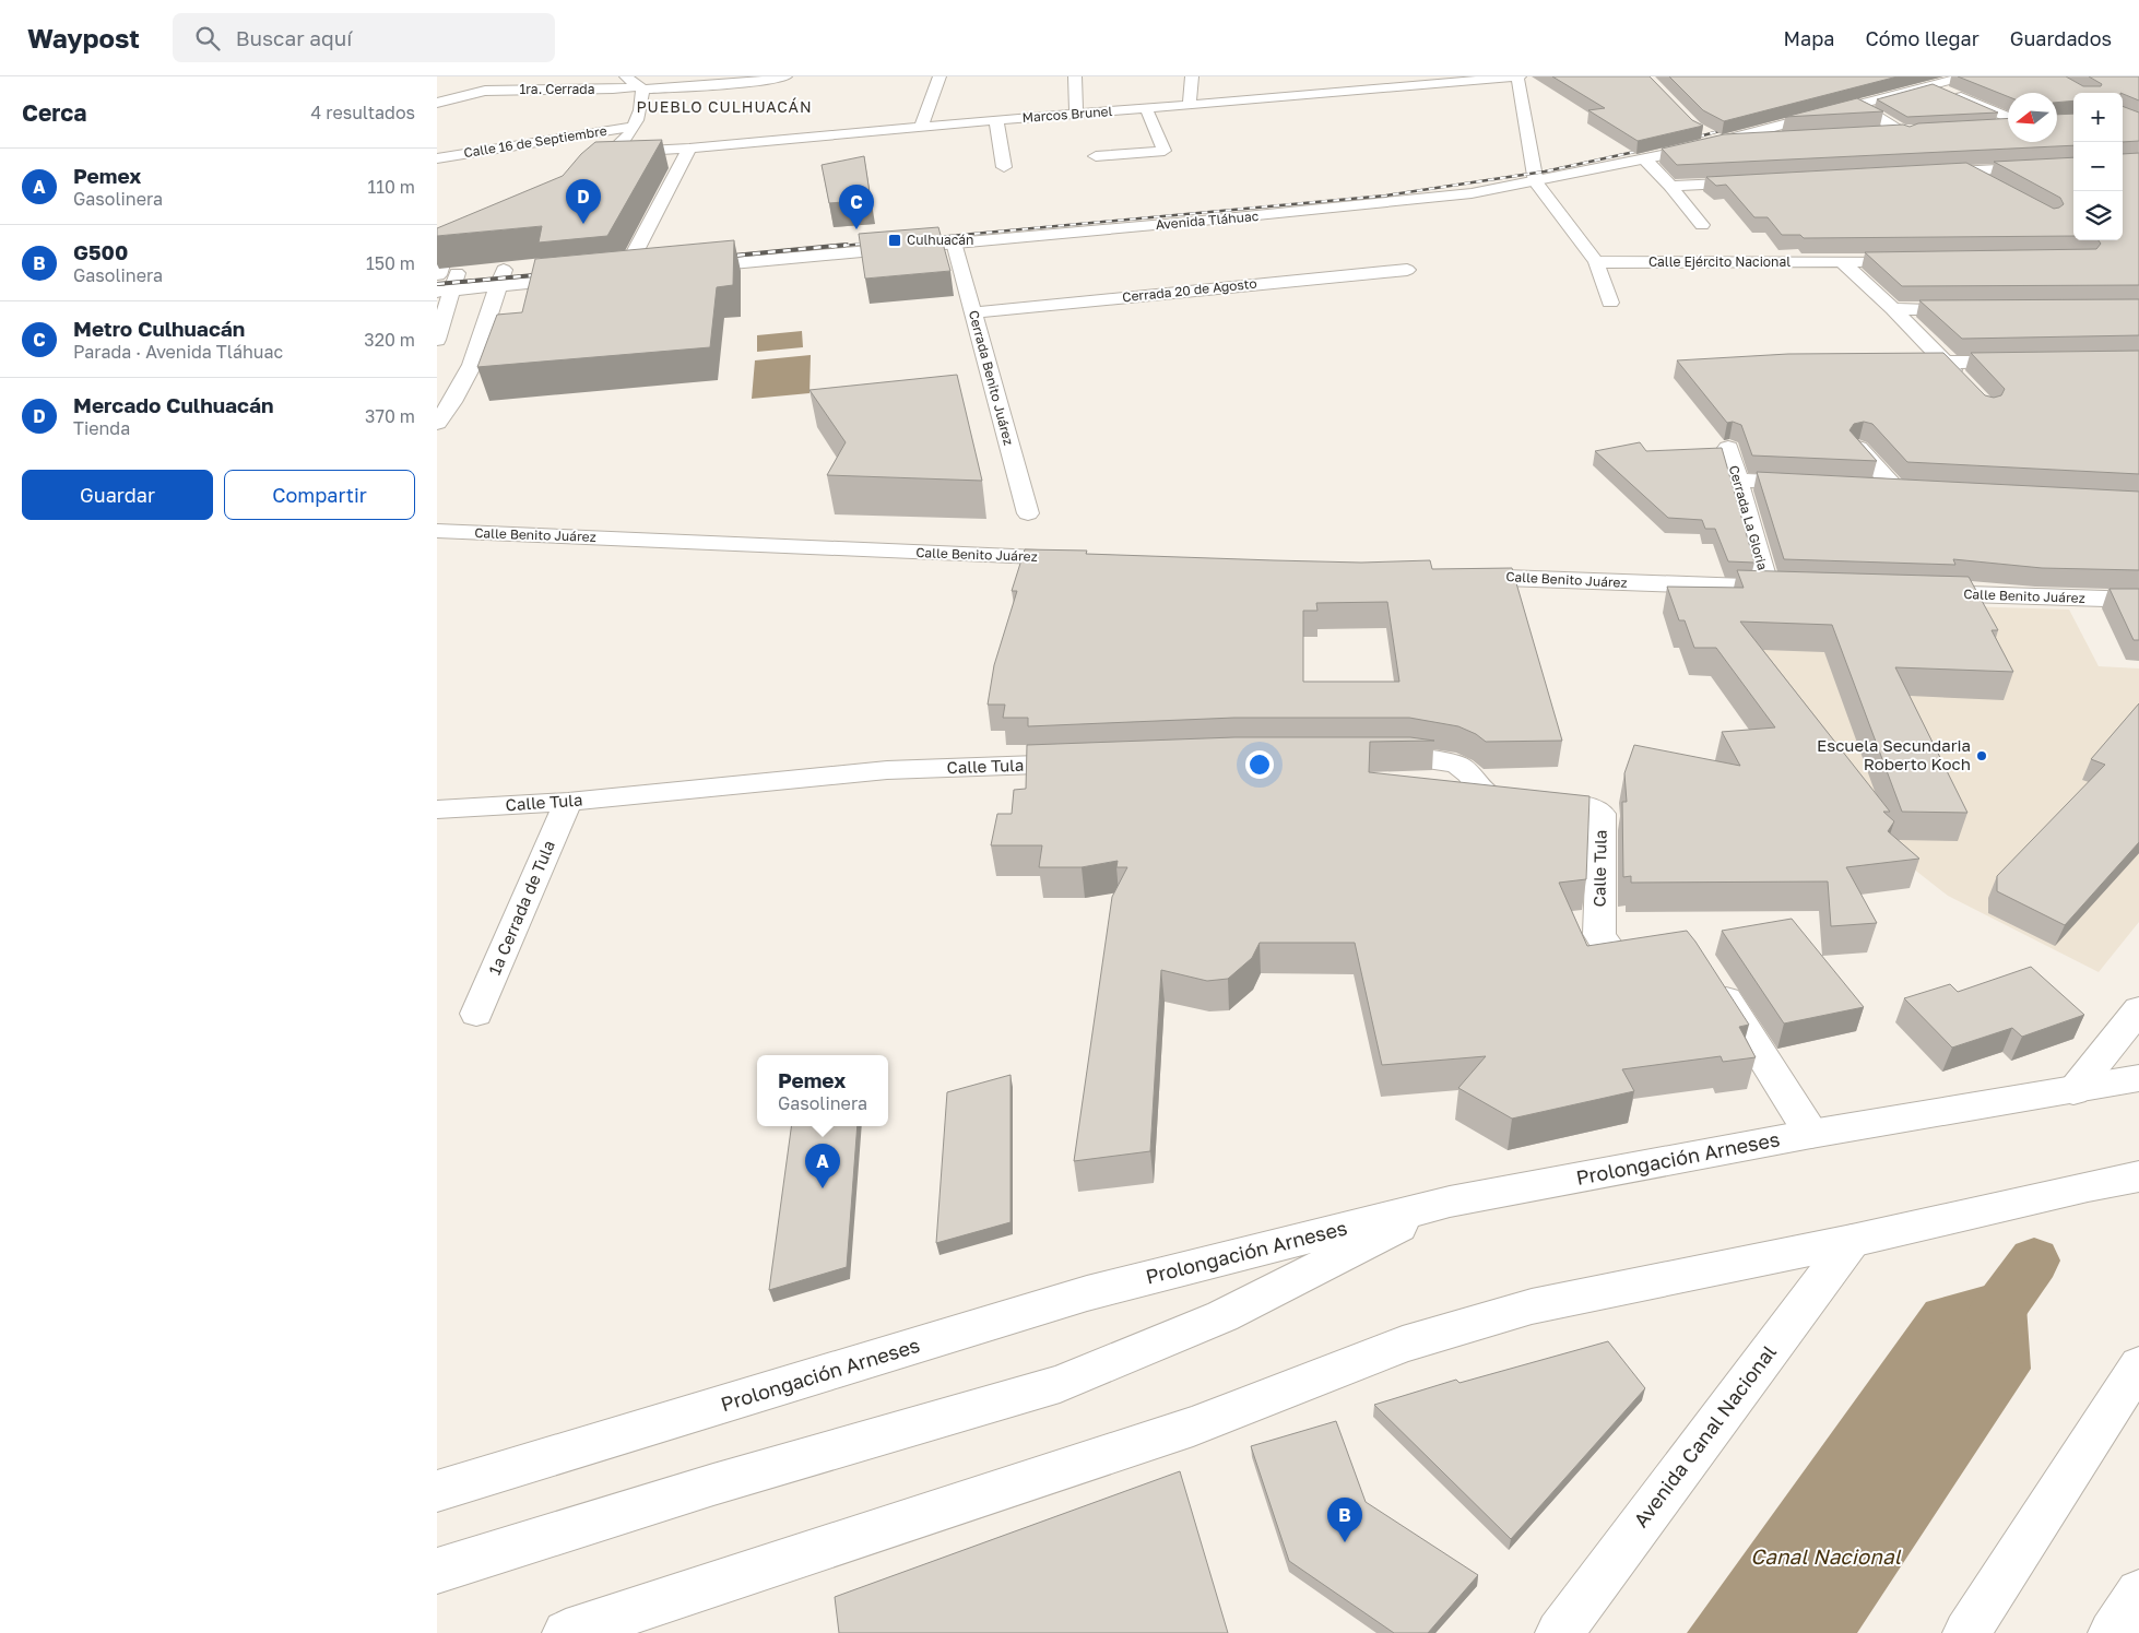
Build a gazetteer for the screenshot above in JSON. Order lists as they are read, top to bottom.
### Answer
{
  "streets": {
    "street": [
      "1ra. Cerrada",
      "Marcos Brunel",
      "Calle 16 de Septiembre",
      "Avenida Tláhuac",
      "Calle Ejército Nacional",
      "Cerrada 20 de Agosto",
      "Cerrada Benito Juárez",
      "Cerrada La Gloria",
      "Calle Benito Juárez",
      "Calle Tula",
      "1ª Cerrada de Tula",
      "Prolongación Arneses",
      "Avenida Canal Nacional"
    ]
  },
  "crossings": [
    ["Avenida Tláhuac", "Cerrada Benito Juárez"],
    ["Cerrada 20 de Agosto", "Cerrada Benito Juárez"],
    ["Cerrada La Gloria", "Calle Benito Juárez"],
    ["Calle Tula", "1ª Cerrada de Tula"]
  ],
  "districts": ["PUEBLO CULHUACÁN"],
  "water": ["Canal Nacional"],
  "places": {
    "transit": ["Culhuacán"],
    "other": ["Escuela Secundaria Roberto Koch"]
  },
  "north": "left",
  "page": {
    "header": "Waypost",
    "search": "Buscar aquí",
    "nav": ["Mapa", "Cómo llegar", "Guardados"],
    "heading": ["Cerca", "4 resultados"],
    "map_buttons": ["+", "−"],
    "list": [
      {
        "mark": "A",
        "name": "Pemex",
        "note": "Gasolinera",
        "value": "110 m"
      },
      {
        "mark": "B",
        "name": "G500",
        "note": "Gasolinera",
        "value": "150 m"
      },
      {
        "mark": "C",
        "name": "Metro Culhuacán",
        "note": "Parada · Avenida Tláhuac",
        "value": "320 m"
      },
      {
        "mark": "D",
        "name": "Mercado Culhuacán",
        "note": "Tienda",
        "value": "370 m"
      }
    ],
    "pins": [
      "D",
      "C",
      "A",
      "B"
    ],
    "buttons": ["Guardar", "Compartir"],
    "popup": ["Pemex", "Gasolinera"]
  }
}
